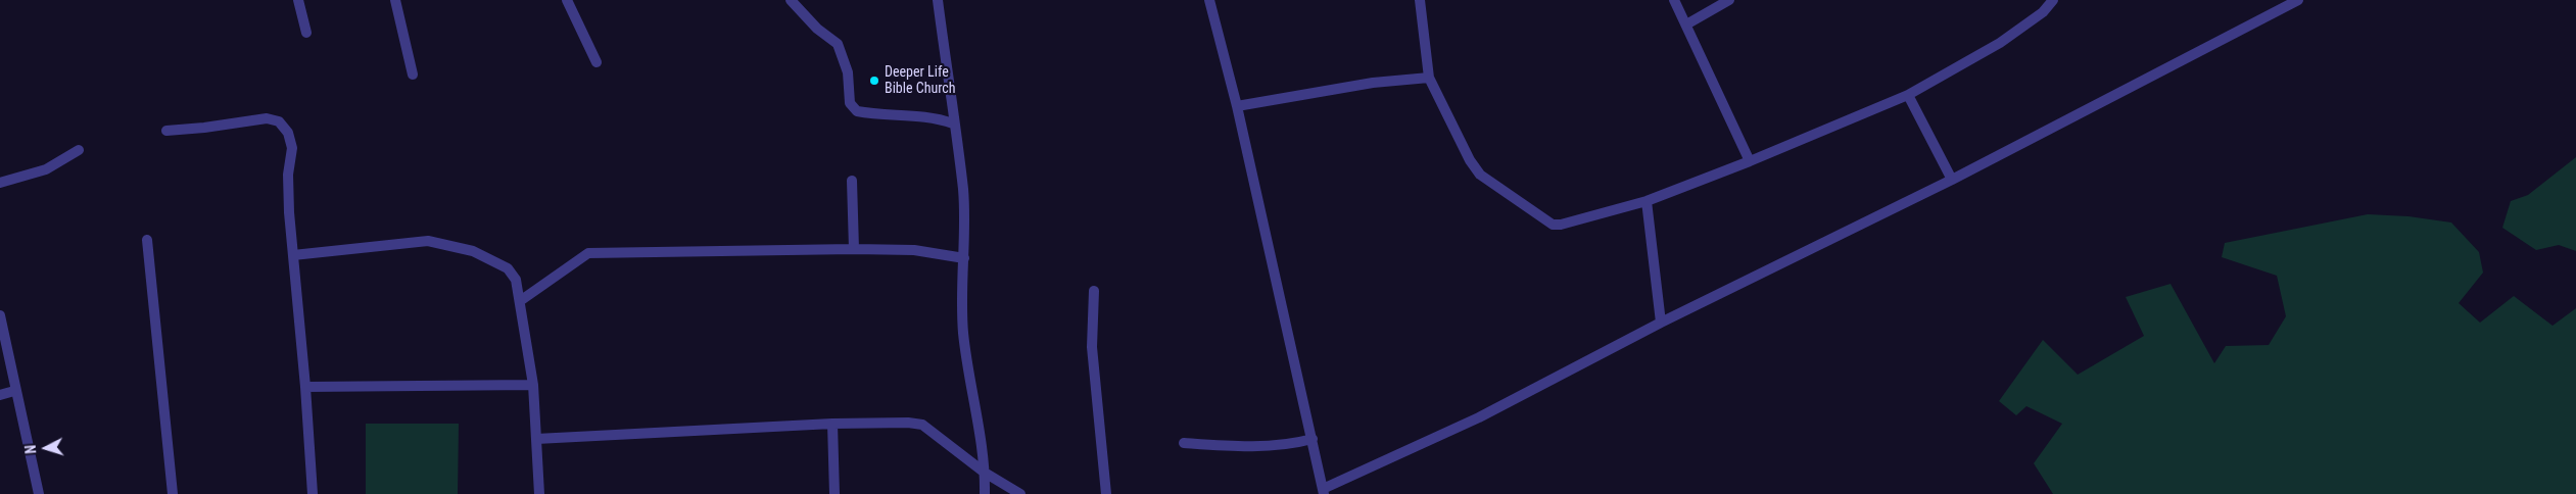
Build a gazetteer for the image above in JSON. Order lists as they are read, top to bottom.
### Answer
{
  "places": ["Deeper Life Bible Church"],
  "north": "left"
}
